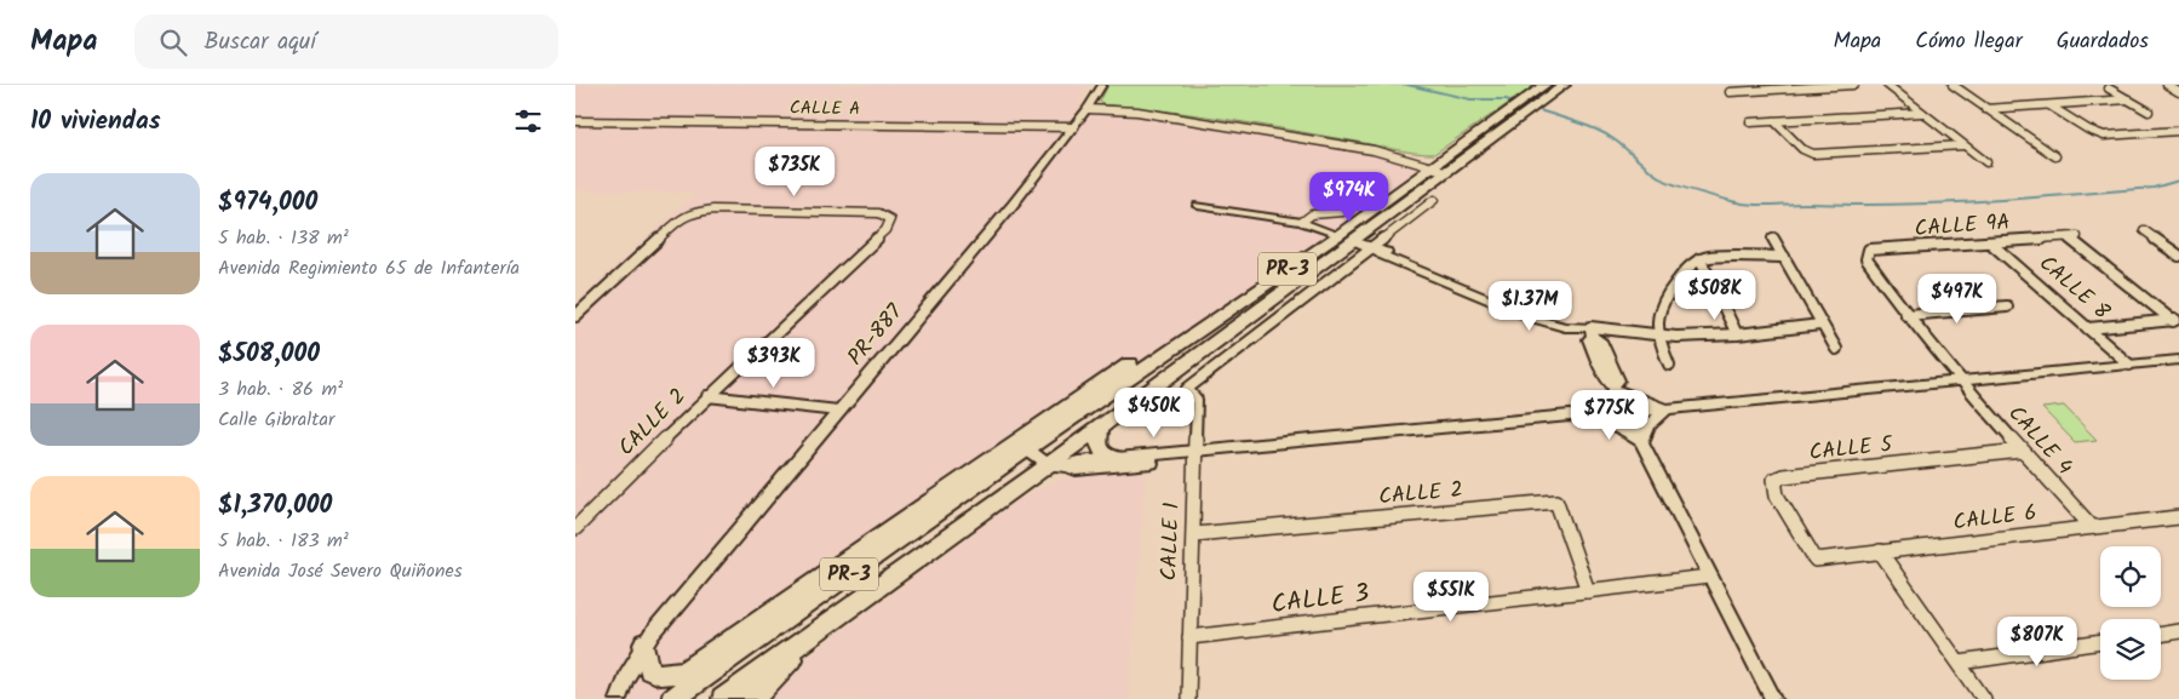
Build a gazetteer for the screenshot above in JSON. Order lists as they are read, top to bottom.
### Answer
{
  "streets": {
    "main road": ["PR-3"],
    "street": [
      "CALLE A",
      "CALLE 9A",
      "CALLE 8",
      "PR-887",
      "CALLE 2",
      "CALLE 4",
      "CALLE 5",
      "CALLE 6",
      "CALLE 1",
      "CALLE 3"
    ]
  },
  "crossings": [
    ["CALLE A", "PR-887"],
    ["CALLE 9A", "CALLE 8"],
    ["CALLE 9A", "CALLE 4"],
    ["CALLE 2", "CALLE 1"],
    ["CALLE 2", "CALLE 3"],
    ["CALLE 4", "CALLE 5"],
    ["CALLE 4", "CALLE 6"],
    ["CALLE 5", "CALLE 6"],
    ["CALLE 1", "CALLE 3"]
  ],
  "page": {
    "header": "Mapa",
    "search": "Buscar aquí",
    "nav": ["Mapa", "Cómo llegar", "Guardados"],
    "heading": "10 viviendas",
    "price": [
      "$735K",
      "$974K",
      "$508K",
      "$497K",
      "$1.37M",
      "$393K",
      "$450K",
      "$775K",
      "$551K",
      "$807K"
    ],
    "list": [
      {
        "name": "$974,000",
        "note": "5 hab. · 138 m² · Avenida Regimiento 65 de Infantería"
      },
      {
        "name": "$508,000",
        "note": "3 hab. · 86 m² · Calle Gibraltar"
      },
      {
        "name": "$1,370,000",
        "note": "5 hab. · 183 m² · Avenida José Severo Quiñones"
      }
    ]
  }
}
